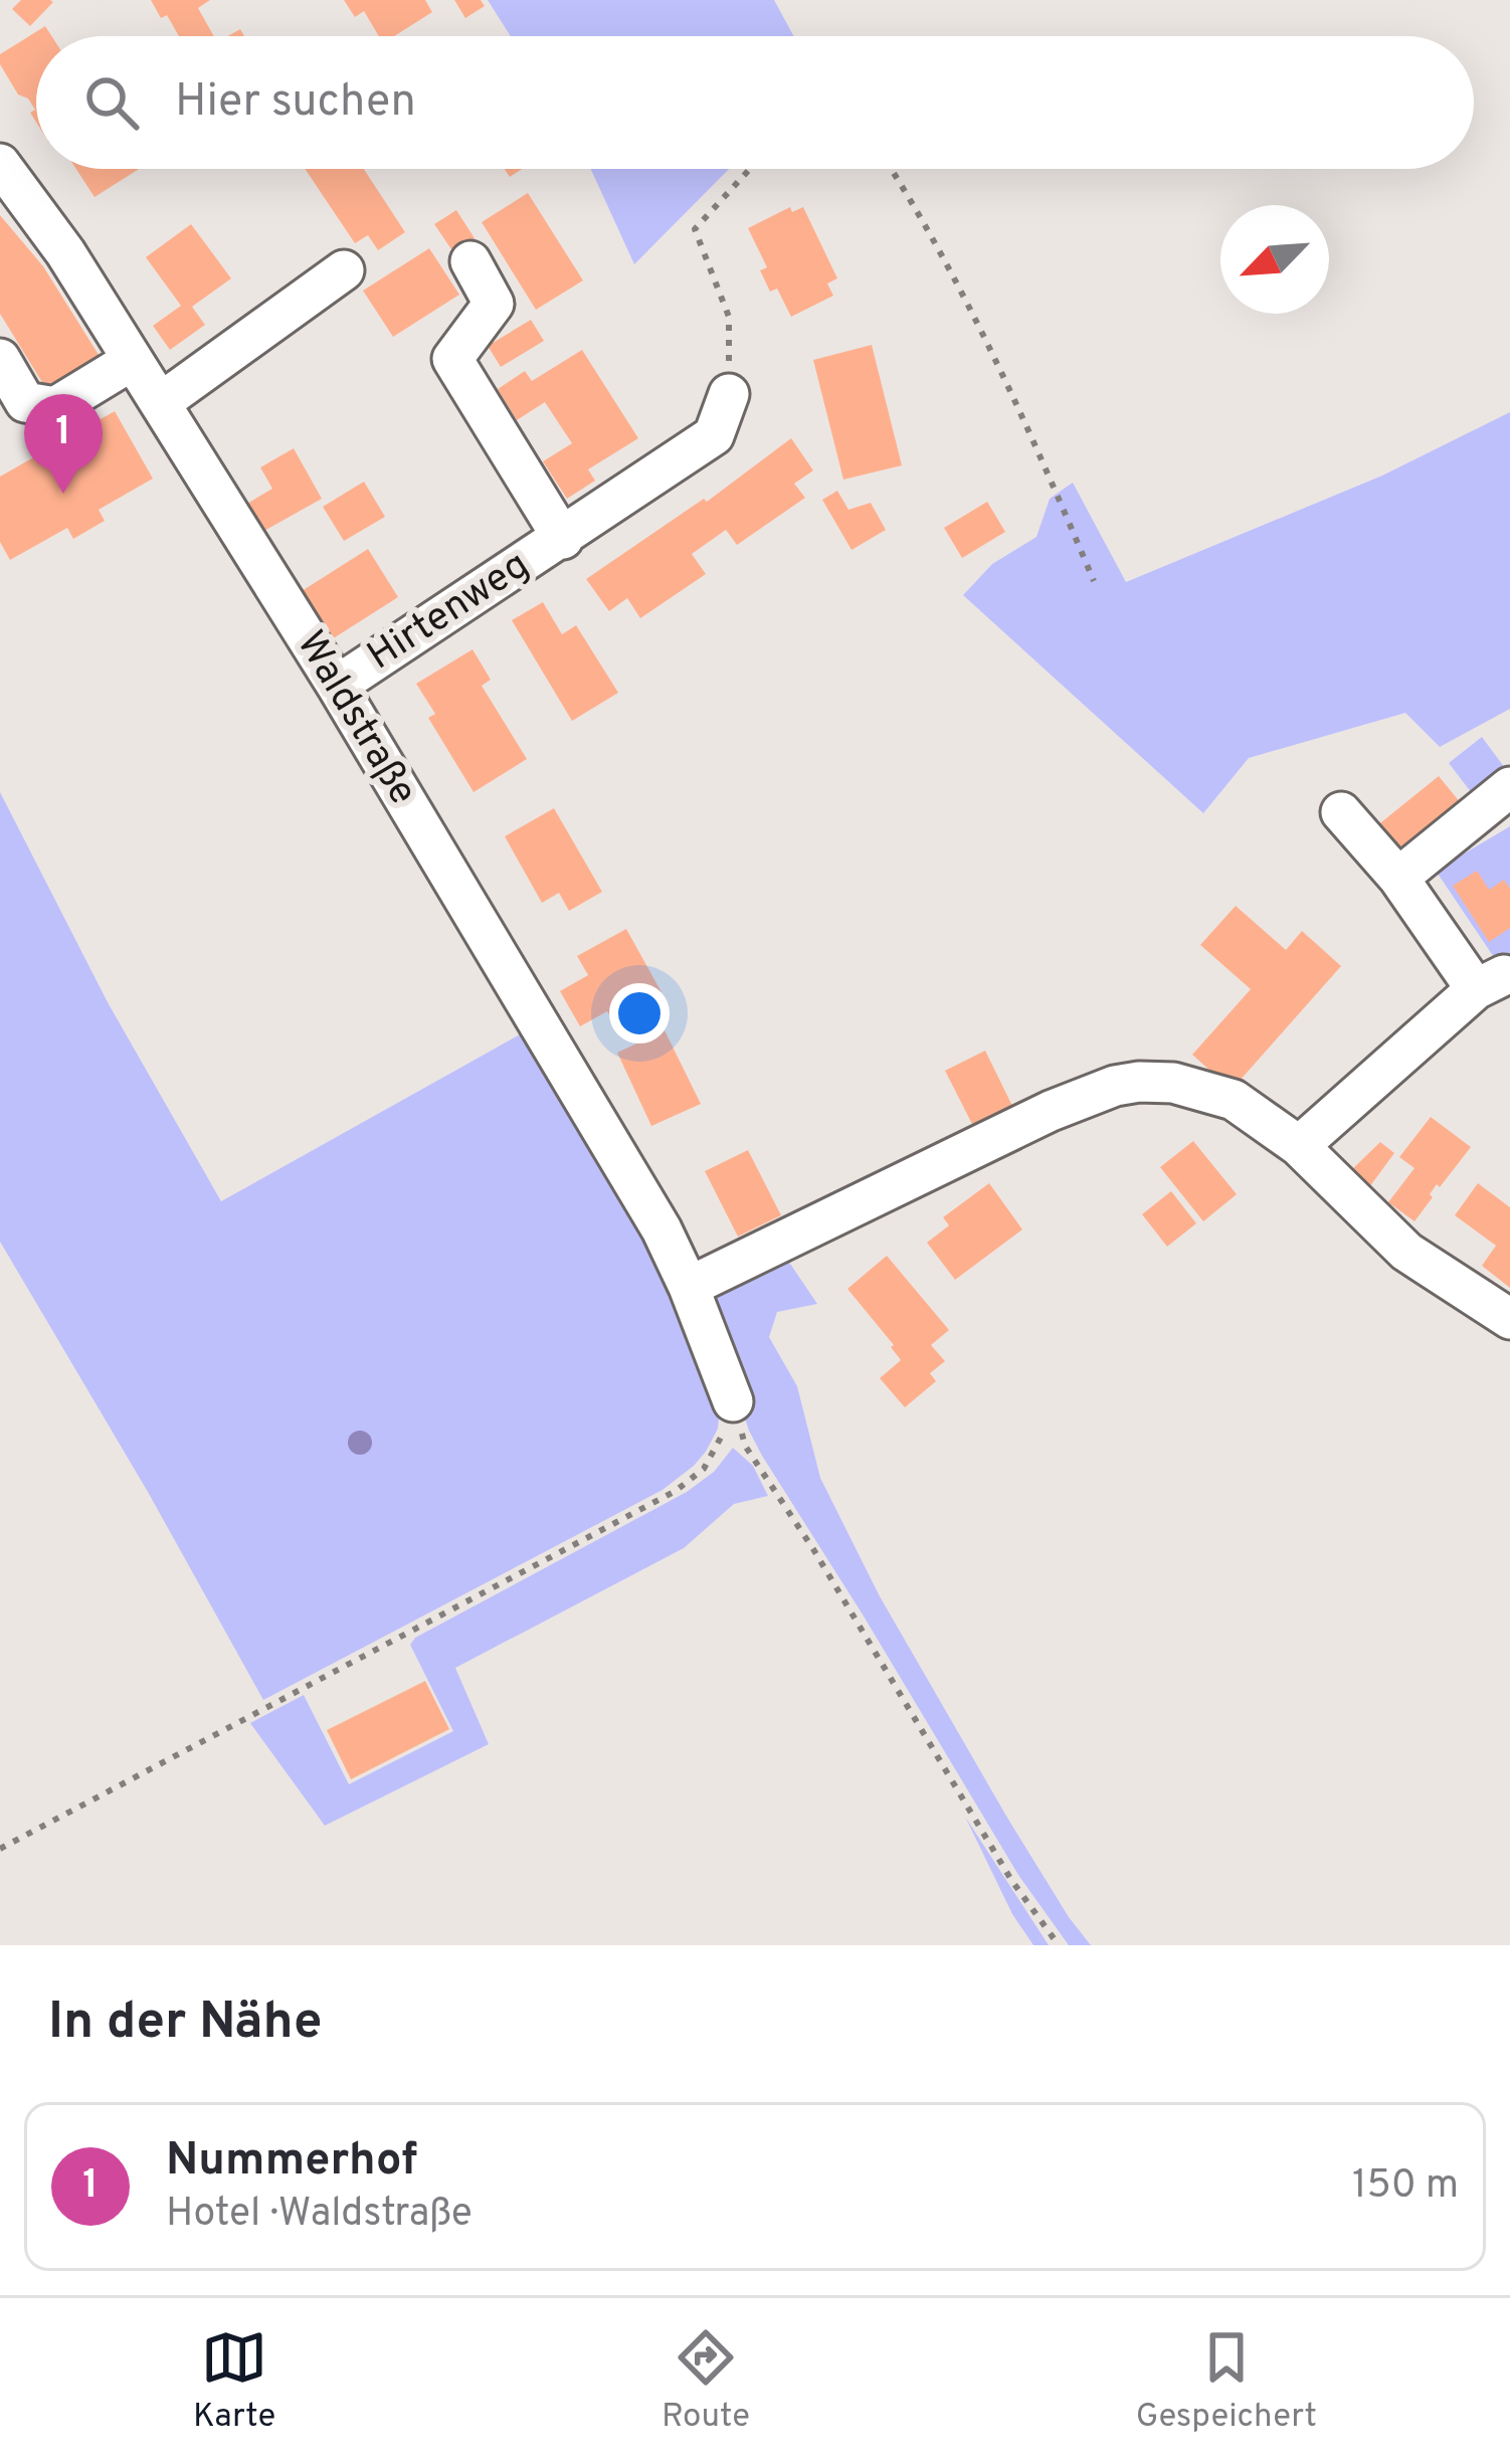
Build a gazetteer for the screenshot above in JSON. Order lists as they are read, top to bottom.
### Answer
{
  "streets": {
    "street": ["Hirtenweg", "Waldstraße"]
  },
  "crossings": [
    ["Hirtenweg", "Waldstraße"]
  ],
  "north": "bottom left",
  "page": {
    "search": "Hier suchen",
    "pins": "1",
    "heading": "In der Nähe",
    "list": [
      {
        "mark": "1",
        "name": "Nummerhof",
        "note": "Hotel · Waldstraße",
        "value": "150 m"
      }
    ],
    "nav": ["Karte", "Route", "Gespeichert"]
  }
}
